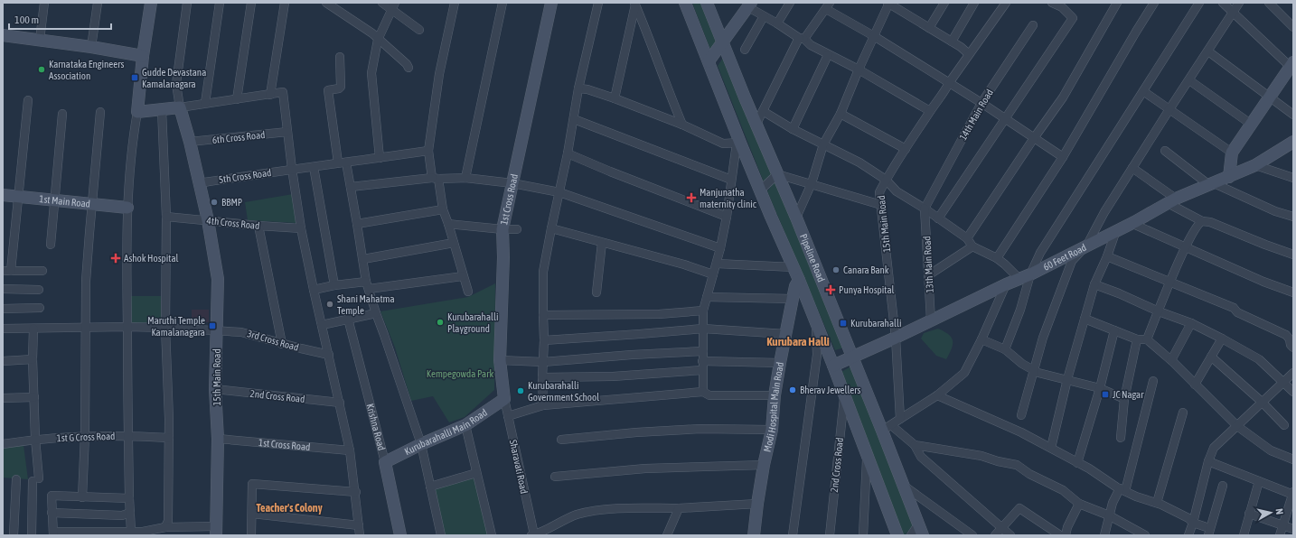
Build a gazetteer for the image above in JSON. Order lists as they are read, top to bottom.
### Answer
{
  "streets": {
    "street": [
      "14th Main Road",
      "6th Cross Road",
      "5th Cross Road",
      "1st Cross Road",
      "1st Main Road",
      "4th Cross Road",
      "15th Main Road",
      "60 Feet Road",
      "Pipeline Road",
      "13th Main Road",
      "3rd Cross Road",
      "2nd Cross Road",
      "Modi Hospital Main Road",
      "Krishna Road",
      "Kurubarahalli Main Road",
      "1st G Cross Road",
      "Sharavati Road"
    ]
  },
  "crossings": [
    ["14th Main Road", "13th Main Road"],
    ["6th Cross Road", "15th Main Road"],
    ["5th Cross Road", "15th Main Road"],
    ["1st Cross Road", "15th Main Road"],
    ["1st Cross Road", "Kurubarahalli Main Road"],
    ["1st Cross Road", "Sharavati Road"],
    ["4th Cross Road", "15th Main Road"],
    ["15th Main Road", "60 Feet Road"],
    ["15th Main Road", "3rd Cross Road"],
    ["15th Main Road", "2nd Cross Road"],
    ["60 Feet Road", "Pipeline Road"],
    ["60 Feet Road", "13th Main Road"],
    ["Pipeline Road", "2nd Cross Road"],
    ["Pipeline Road", "Modi Hospital Main Road"],
    ["Krishna Road", "Kurubarahalli Main Road"],
    ["Kurubarahalli Main Road", "Sharavati Road"]
  ],
  "districts": ["Kurubara Halli", "Teacher's Colony"],
  "parks": ["Kempegowda Park"],
  "places": {
    "other": [
      "Karnataka Engineers Association",
      "BBMP",
      "Canara Bank",
      "Shani Mahatma Temple",
      "Kurubarahalli Playground",
      "Bherav Jewellers",
      "Kurubarahalli Government School"
    ],
    "transit": [
      "Gudde Devastana Kamalanagara",
      "Kurubarahalli",
      "Maruthi Temple Kamalanagara",
      "JC Nagar"
    ],
    "health": ["Manjunatha maternity clinic", "Ashok Hospital", "Punya Hospital"]
  },
  "scale_bar": "100 m",
  "north": "right"
}
